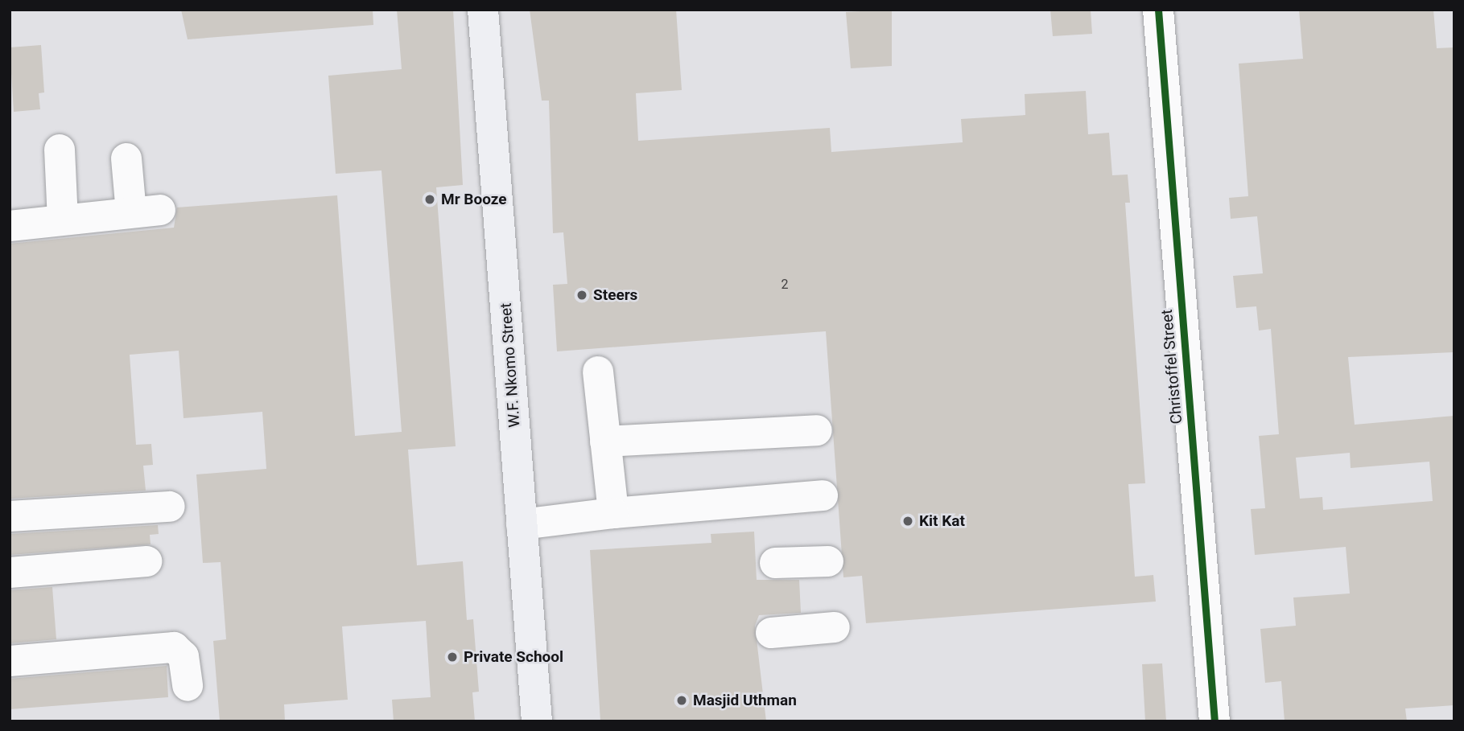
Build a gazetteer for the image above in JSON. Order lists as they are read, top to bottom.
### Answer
{
  "streets": {
    "main road": ["W.F. Nkomo Street"],
    "street": ["Christoffel Street"]
  },
  "places": [
    "Mr Booze",
    "Steers",
    "Kit Kat",
    "Private School",
    "Masjid Uthman"
  ],
  "house_numbers": ["2"]
}
